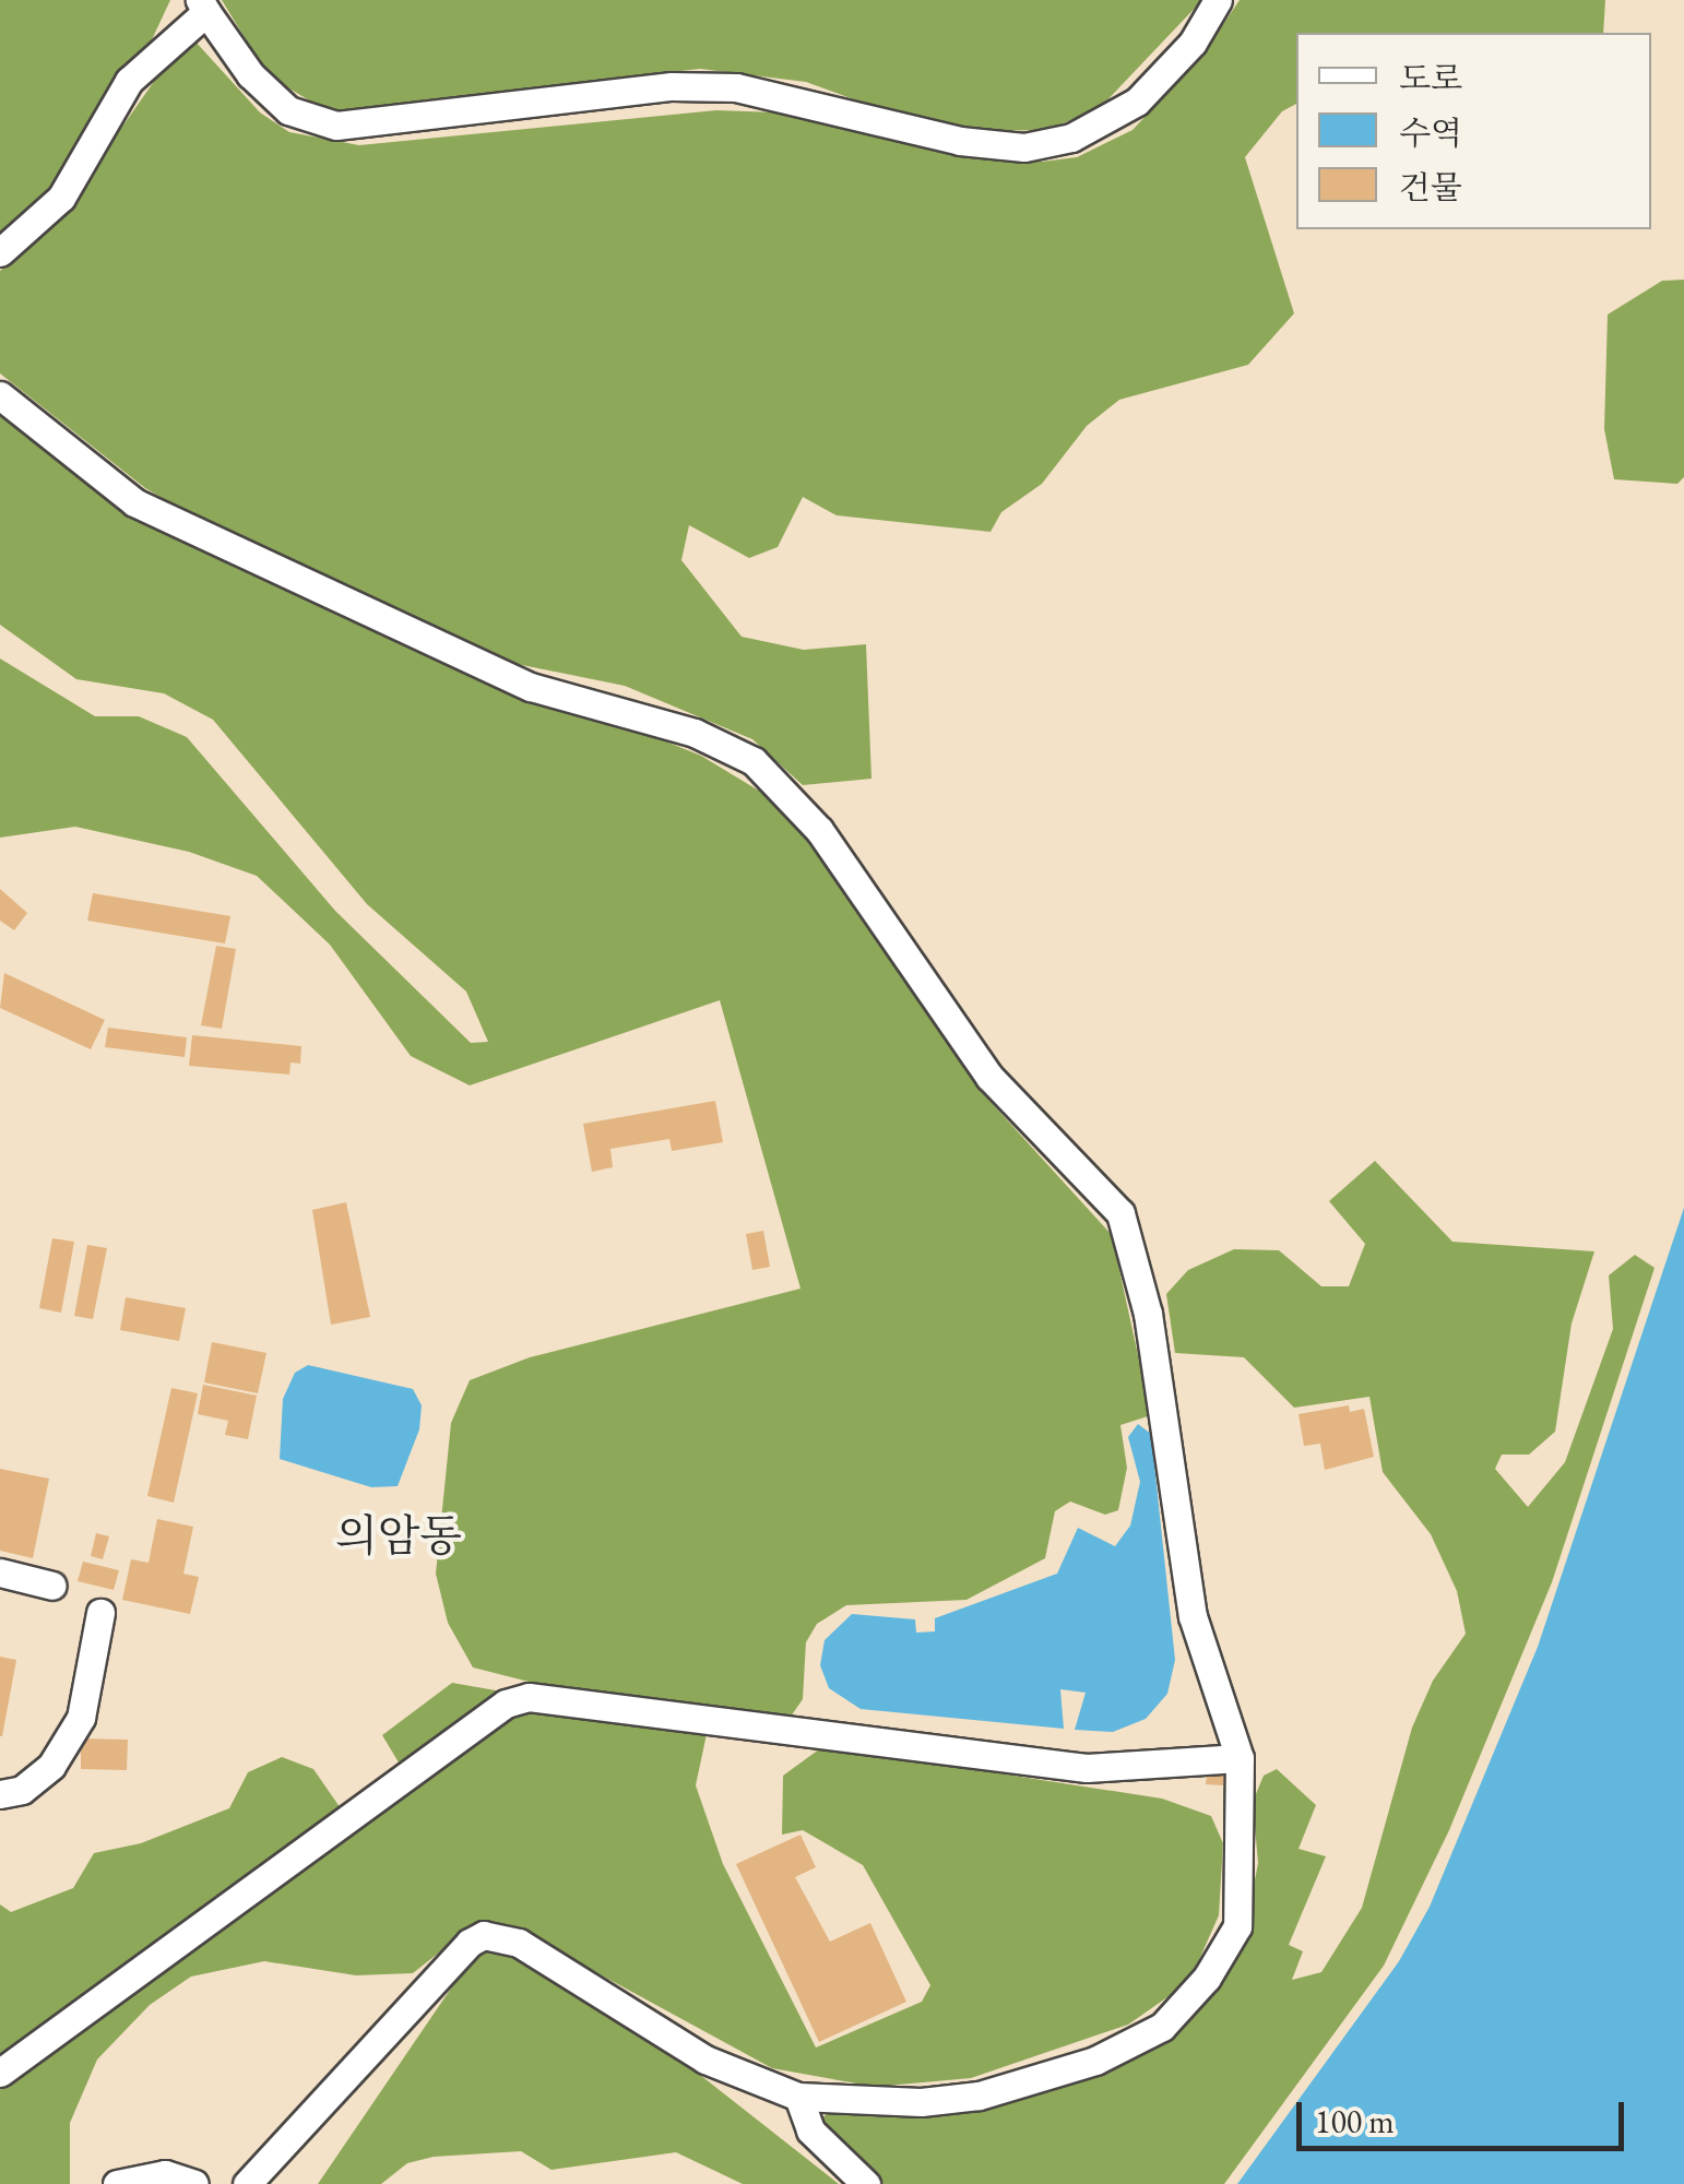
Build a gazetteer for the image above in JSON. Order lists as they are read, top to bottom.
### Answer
{
  "districts": ["의암동"],
  "legend": ["도로", "수역", "건물"],
  "scale_bar": "100 m"
}
